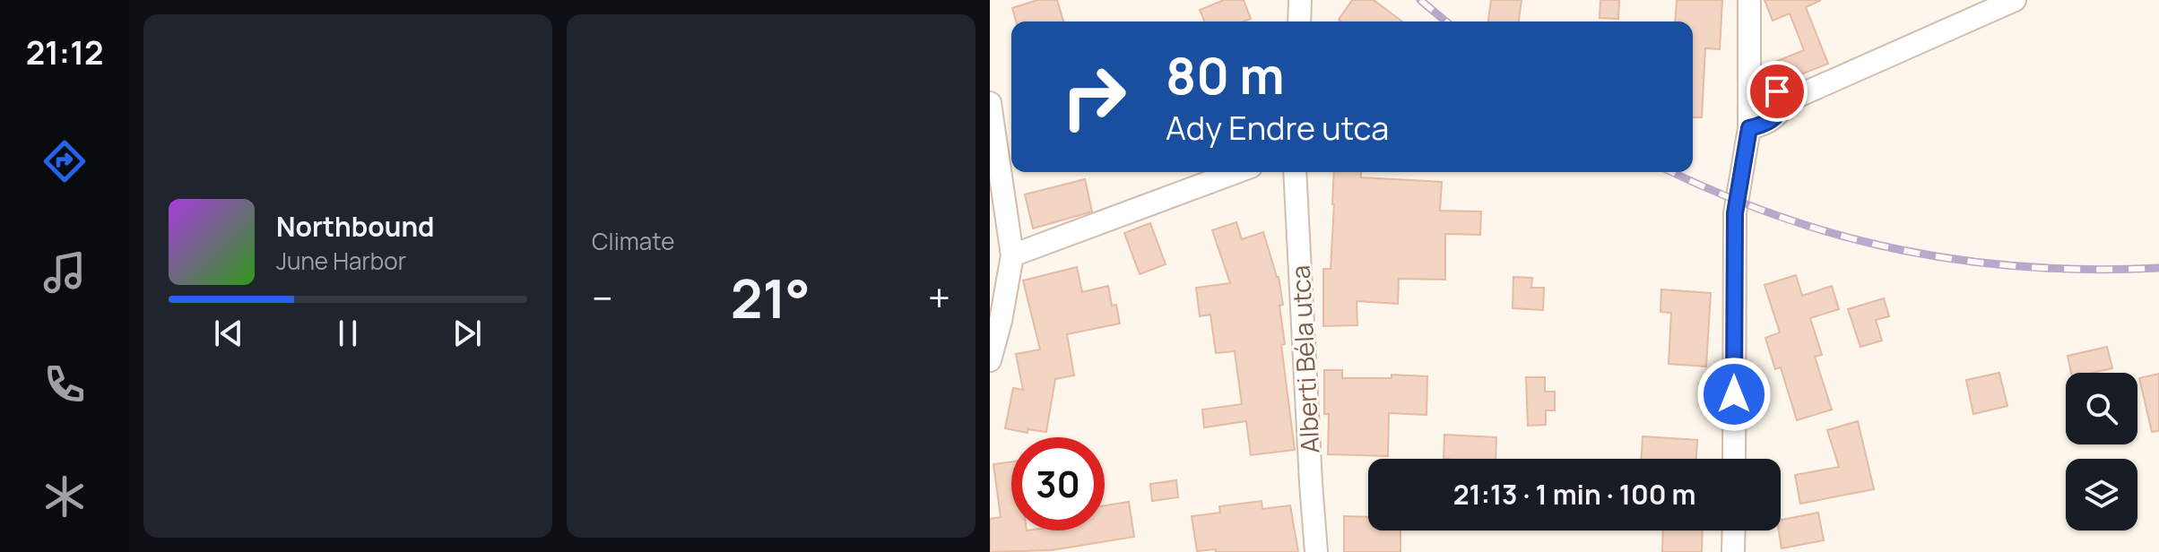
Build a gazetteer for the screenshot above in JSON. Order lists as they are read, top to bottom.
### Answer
{
  "streets": {
    "street": ["Alberti Béla utca"]
  },
  "page": {
    "tabs": "21:12",
    "tile": "Climate",
    "turn": ["80 m", "Ady Endre utca"],
    "song": ["Northbound", "June Harbor"],
    "heat": ["−", "21°", "+"],
    "limit": "30",
    "trip": "21:13 · 1 min · 100 m"
  }
}
